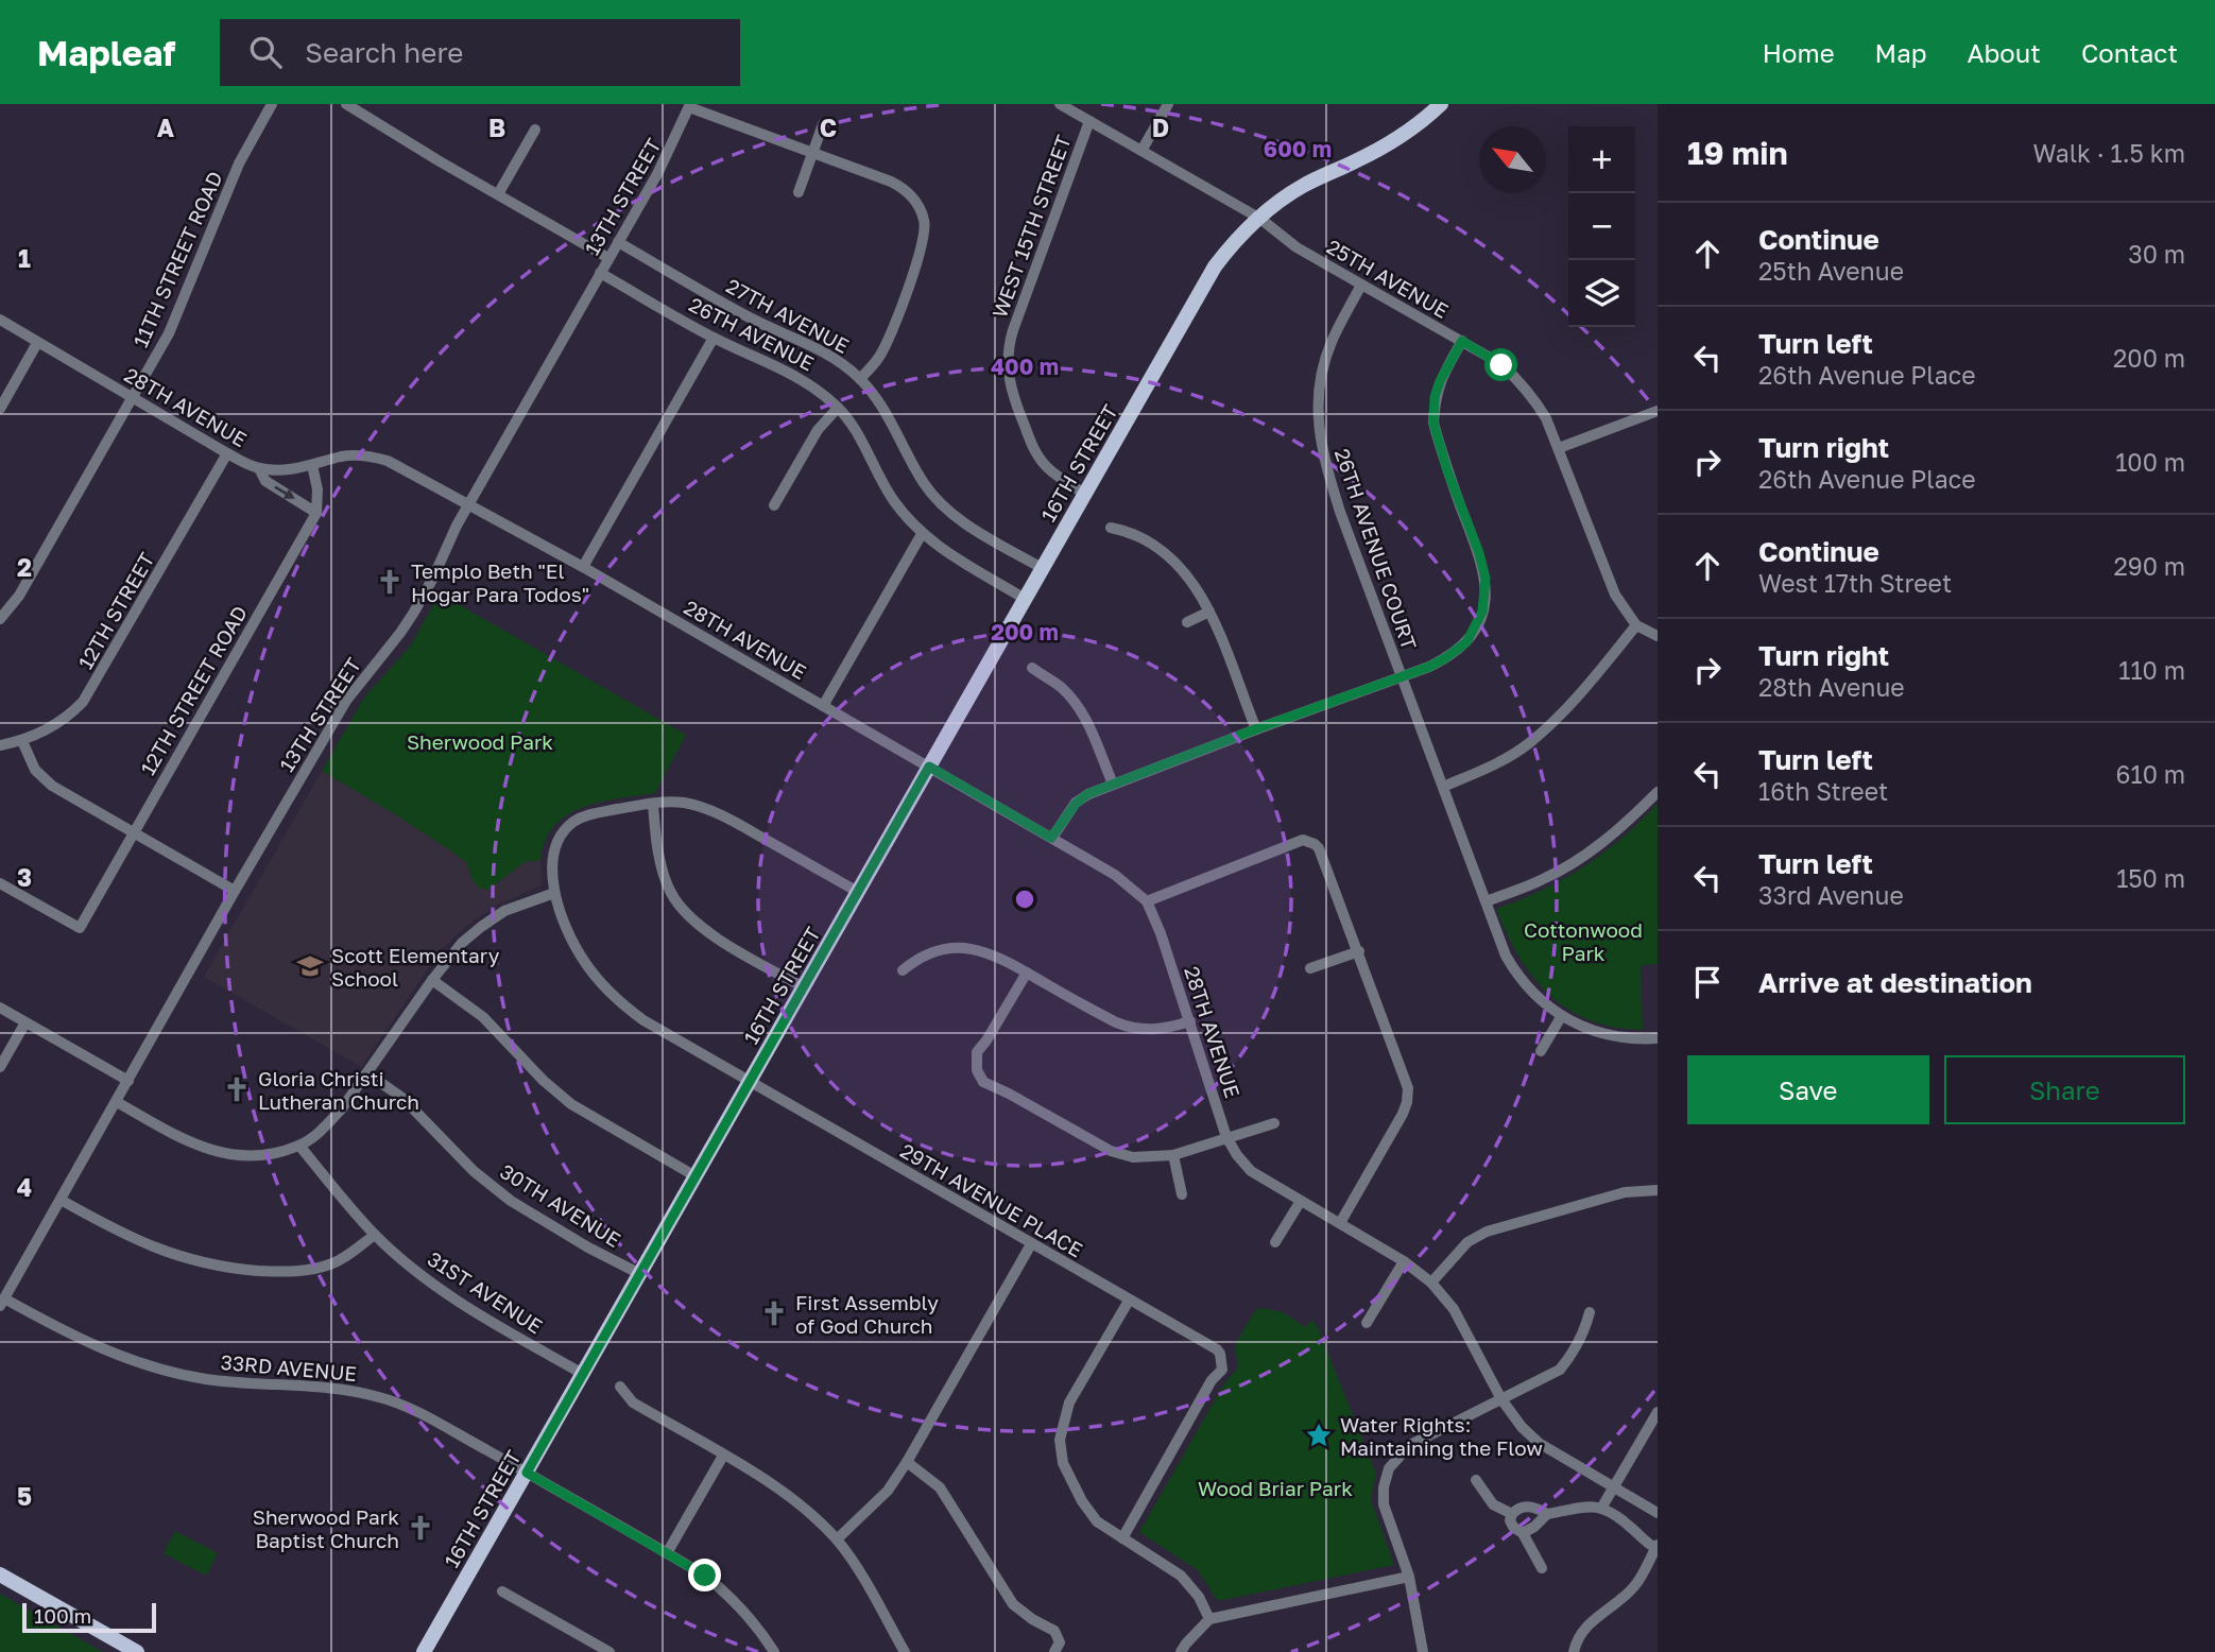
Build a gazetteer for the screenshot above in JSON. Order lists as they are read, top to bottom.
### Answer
{
  "streets": {
    "main road": ["16TH STREET"],
    "street": [
      "13TH STREET",
      "WEST 15TH STREET",
      "11TH STREET ROAD",
      "25TH AVENUE",
      "27TH AVENUE",
      "26TH AVENUE",
      "28TH AVENUE",
      "26TH AVENUE COURT",
      "12TH STREET",
      "12TH STREET ROAD",
      "29TH AVENUE PLACE",
      "30TH AVENUE",
      "31ST AVENUE",
      "33RD AVENUE"
    ]
  },
  "crossings": [
    ["13TH STREET", "27TH AVENUE"],
    ["13TH STREET", "26TH AVENUE"],
    ["13TH STREET", "28TH AVENUE"],
    ["13TH STREET", "33RD AVENUE"],
    ["WEST 15TH STREET", "25TH AVENUE"],
    ["WEST 15TH STREET", "16TH STREET"],
    ["11TH STREET ROAD", "28TH AVENUE"],
    ["25TH AVENUE", "16TH STREET"],
    ["25TH AVENUE", "26TH AVENUE COURT"],
    ["27TH AVENUE", "16TH STREET"],
    ["26TH AVENUE", "16TH STREET"],
    ["28TH AVENUE", "16TH STREET"],
    ["28TH AVENUE", "12TH STREET"],
    ["16TH STREET", "29TH AVENUE PLACE"],
    ["16TH STREET", "30TH AVENUE"],
    ["16TH STREET", "31ST AVENUE"],
    ["16TH STREET", "33RD AVENUE"]
  ],
  "parks": ["Sherwood Park", "Cottonwood Park", "Wood Briar Park"],
  "places": {
    "church": [
      "Templo Beth \"El Hogar Para Todos\"",
      "Gloria Christi Lutheran Church",
      "First Assembly of God Church",
      "Sherwood Park Baptist Church"
    ],
    "school or university": ["Scott Elementary School"],
    "place": ["Water Rights: Maintaining the Flow"]
  },
  "scale_bar": "100 m",
  "north": "top left",
  "page": {
    "header": "Mapleaf",
    "search": "Search here",
    "nav": [
      "Home",
      "Map",
      "About",
      "Contact"
    ],
    "heading": ["19 min", "Walk · 1.5 km"],
    "map_buttons": ["+", "−"],
    "list": [
      ["Continue", "25th Avenue", "30 m"],
      ["Turn left", "26th Avenue Place", "200 m"],
      ["Turn right", "26th Avenue Place", "100 m"],
      ["Continue", "West 17th Street", "290 m"],
      ["Turn right", "28th Avenue", "110 m"],
      ["Turn left", "16th Street", "610 m"],
      ["Turn left", "33rd Avenue", "150 m"],
      "Arrive at destination"
    ],
    "buttons": ["Save", "Share"],
    "scale": "100 m"
  },
  "grid": {
    "columns": [
      "A",
      "B",
      "C",
      "D"
    ],
    "rows": [
      "1",
      "2",
      "3",
      "4",
      "5"
    ]
  },
  "rings": ["600 m", "400 m", "200 m"]
}
